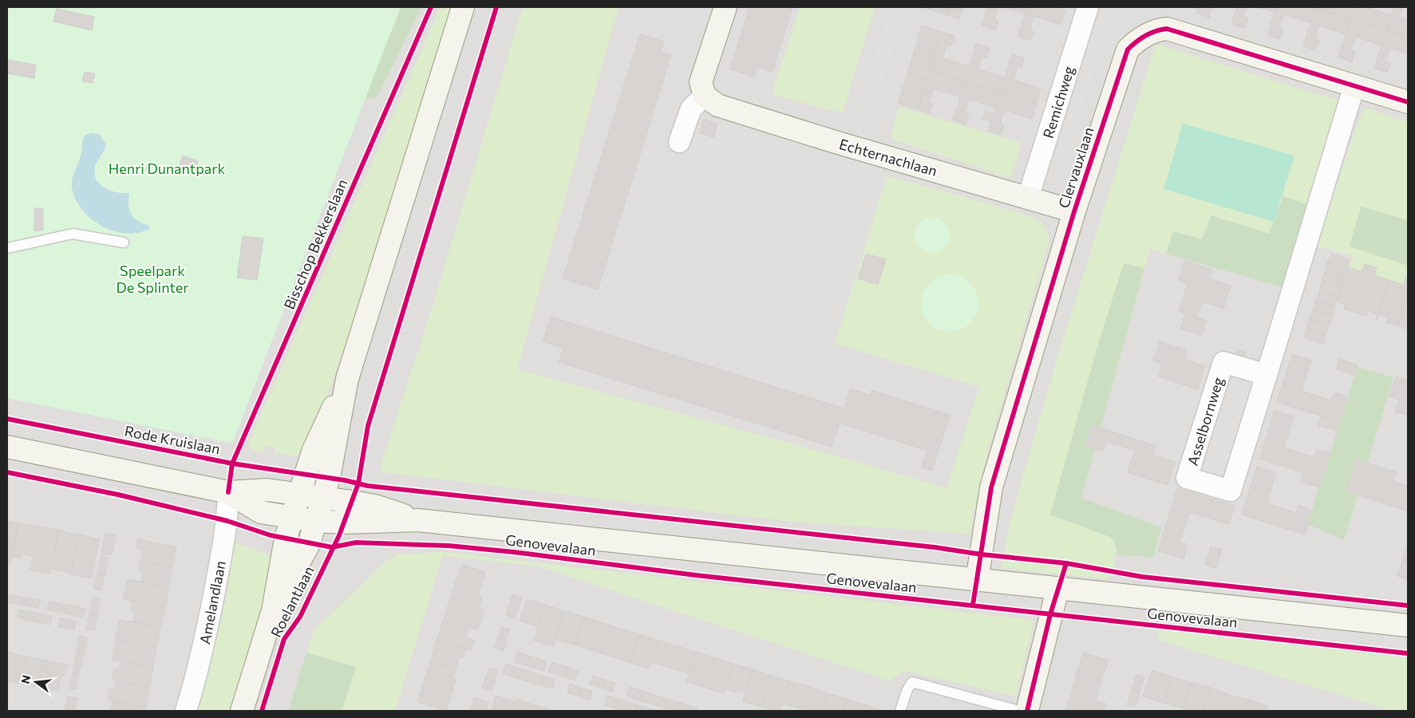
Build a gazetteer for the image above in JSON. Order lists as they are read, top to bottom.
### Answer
{
  "streets": {
    "main road": [
      "Echternachlaan",
      "Clervauxlaan",
      "Genovevalaan",
      "Roelantlaan"
    ],
    "street": ["Remichweg", "Asselbornweg", "Amelandlaan"],
    "cycle path": ["Bisschop Bekkerslaan", "Rode Kruislaan"]
  },
  "crossings": [
    ["Remichweg", "Echternachlaan"],
    ["Echternachlaan", "Clervauxlaan"],
    ["Clervauxlaan", "Asselbornweg"],
    ["Clervauxlaan", "Genovevalaan"],
    ["Genovevalaan", "Roelantlaan"]
  ],
  "parks": ["Henri Dunantpark", "Speelpark De Splinter"],
  "north": "left"
}
